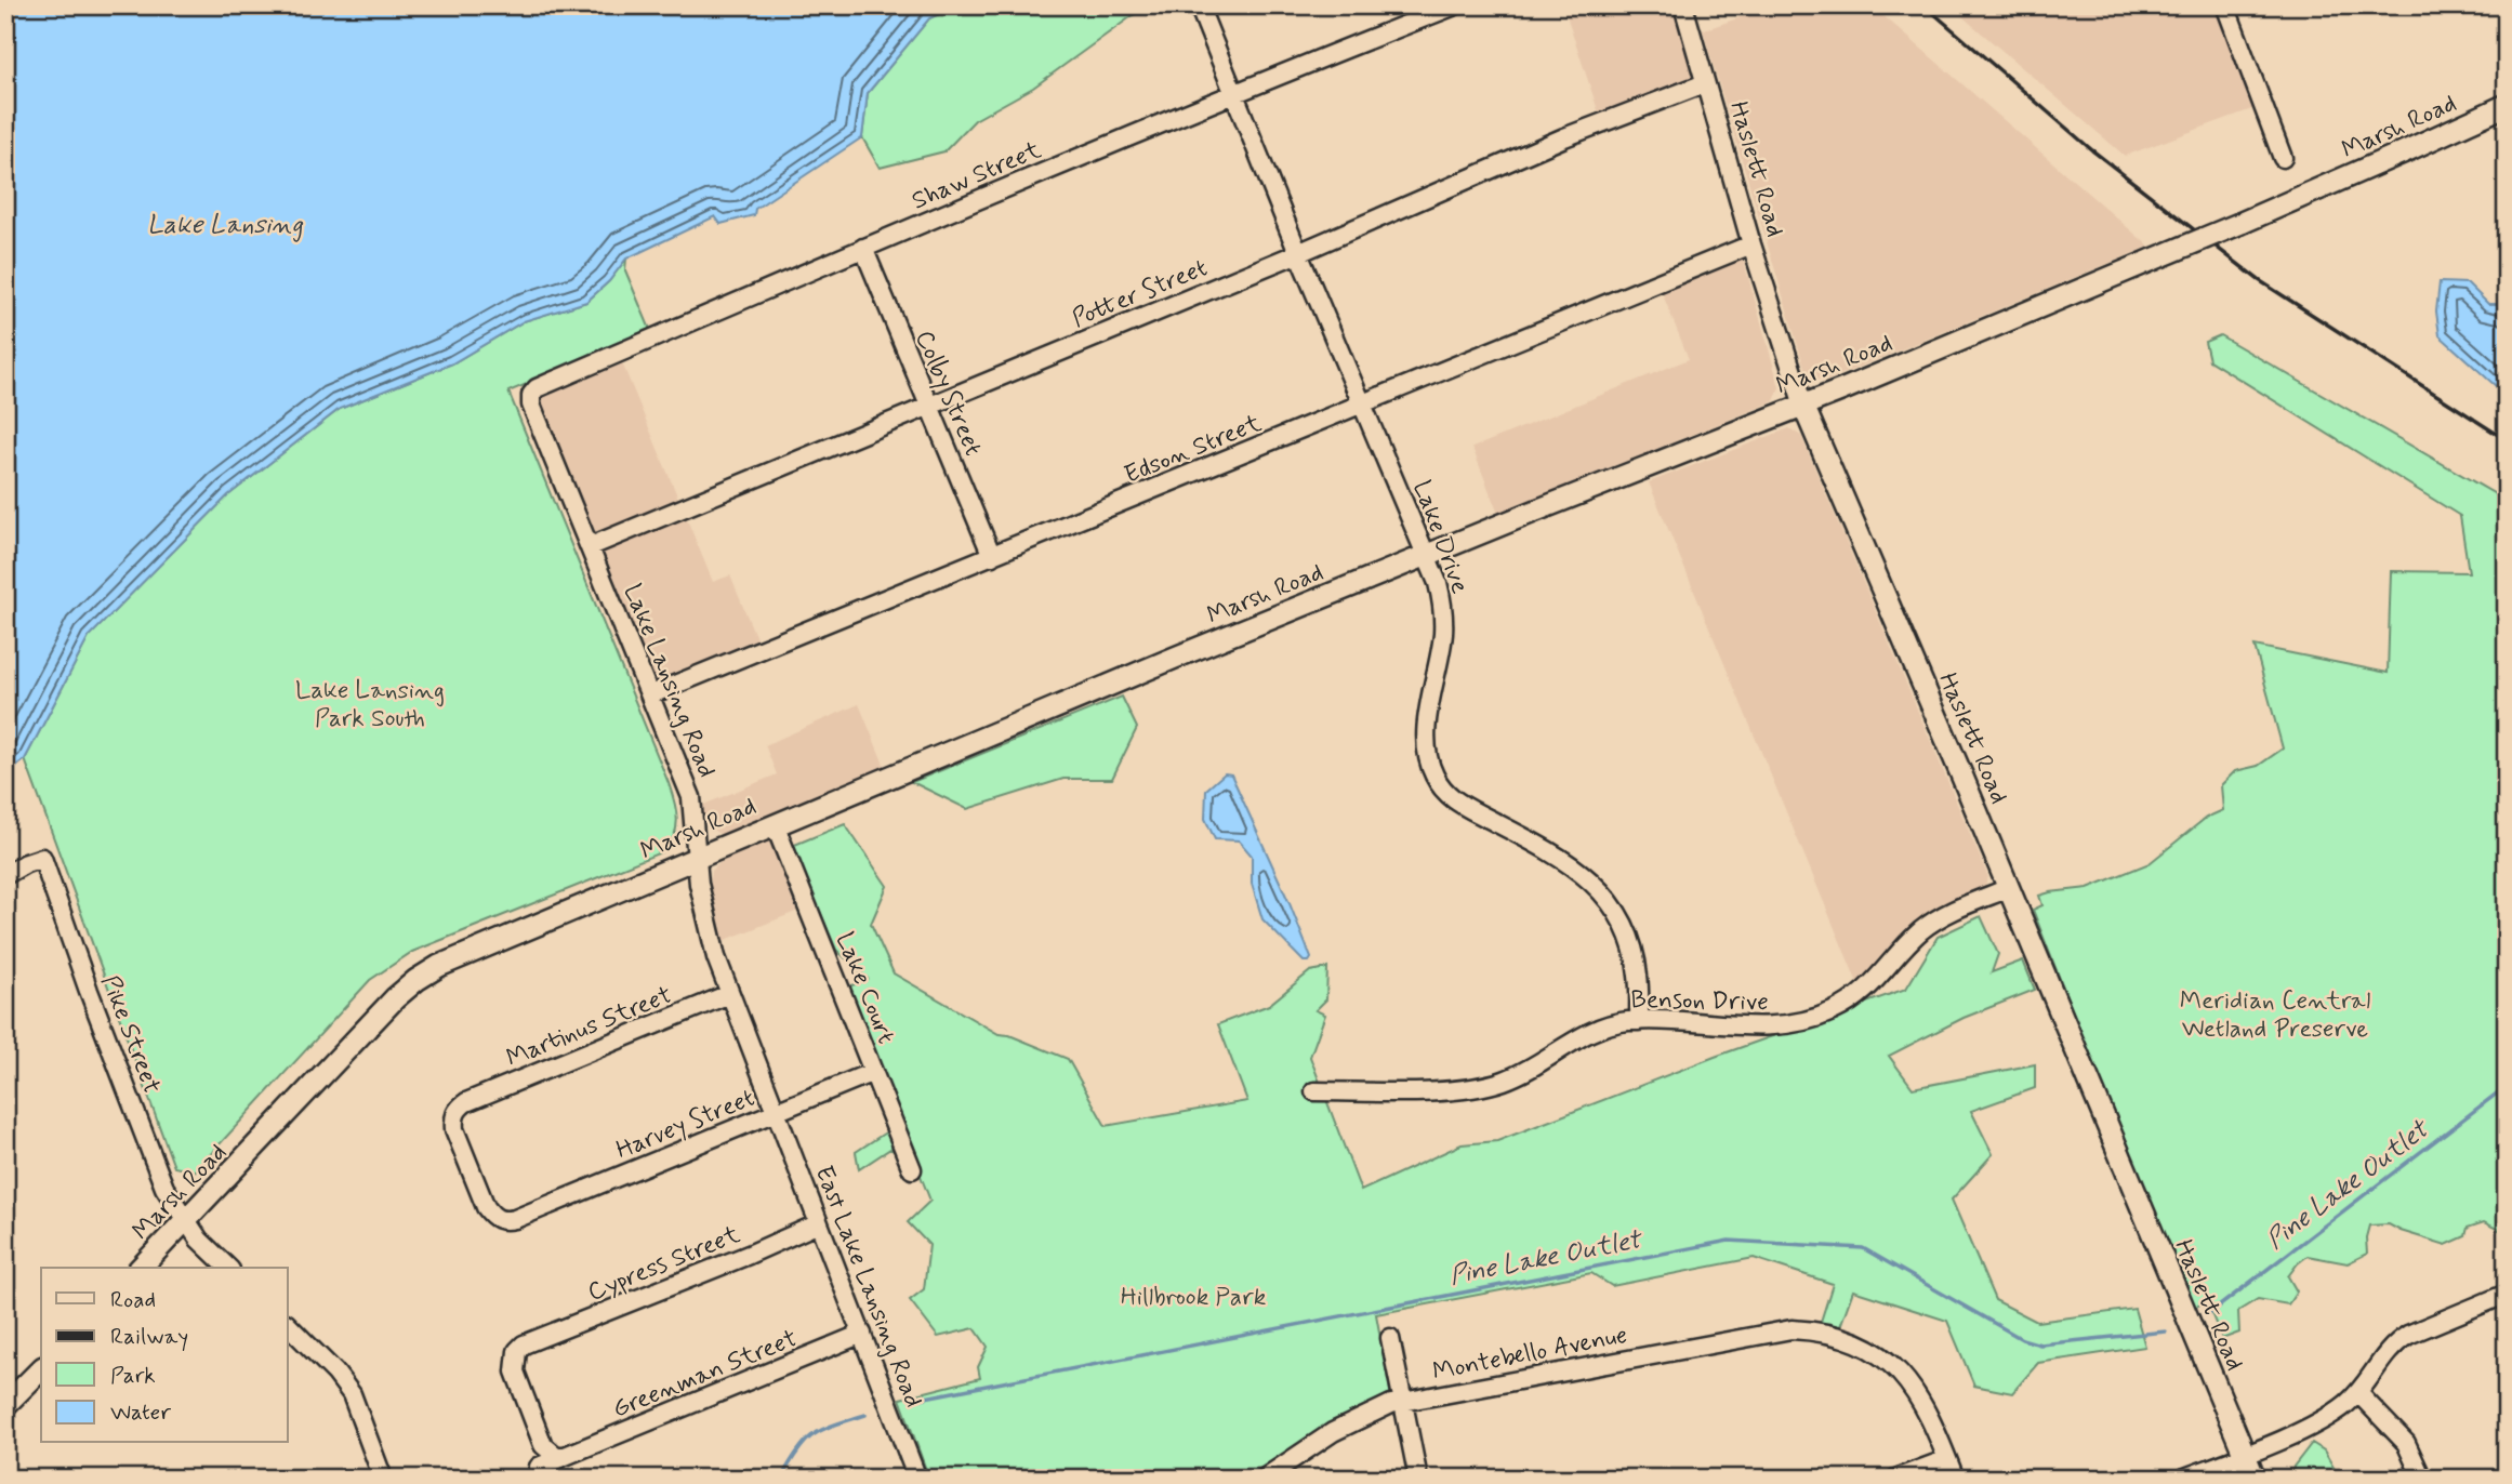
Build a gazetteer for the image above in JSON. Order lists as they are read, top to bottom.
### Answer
{
  "streets": {
    "main road": ["Marsh Road", "Haslett Road"],
    "street": [
      "Shaw Street",
      "Potter Street",
      "Colby Street",
      "Edson Street",
      "Lake Drive",
      "Lake Lansing Road",
      "Lake Court",
      "Benson Drive",
      "Martinus Street",
      "Pike Street",
      "Harvey Street",
      "Cypress Street",
      "East Lake Lansing Road",
      "Montebello Avenue",
      "Greenman Street"
    ]
  },
  "crossings": [
    ["Marsh Road", "Haslett Road"],
    ["Marsh Road", "Lake Drive"],
    ["Marsh Road", "Lake Lansing Road"],
    ["Marsh Road", "Lake Court"],
    ["Marsh Road", "Pike Street"],
    ["Haslett Road", "Potter Street"],
    ["Haslett Road", "Edson Street"],
    ["Haslett Road", "Benson Drive"],
    ["Shaw Street", "Colby Street"],
    ["Shaw Street", "Lake Drive"],
    ["Shaw Street", "Lake Lansing Road"],
    ["Potter Street", "Colby Street"],
    ["Potter Street", "Lake Drive"],
    ["Potter Street", "Lake Lansing Road"],
    ["Colby Street", "Edson Street"],
    ["Edson Street", "Lake Drive"],
    ["Edson Street", "Lake Lansing Road"],
    ["Lake Drive", "Benson Drive"],
    ["Lake Lansing Road", "Martinus Street"],
    ["Lake Lansing Road", "Harvey Street"],
    ["Lake Lansing Road", "East Lake Lansing Road"],
    ["Lake Court", "Harvey Street"],
    ["Martinus Street", "Harvey Street"],
    ["Harvey Street", "East Lake Lansing Road"],
    ["Cypress Street", "East Lake Lansing Road"],
    ["Cypress Street", "Greenman Street"],
    ["East Lake Lansing Road", "Greenman Street"]
  ],
  "water": ["Lake Lansing", "Pine Lake Outlet"],
  "parks": ["Lake Lansing Park South", "Meridian Central Wetland Preserve", "Hillbrook Park"],
  "legend": [
    "Road",
    "Railway",
    "Park",
    "Water"
  ]
}
